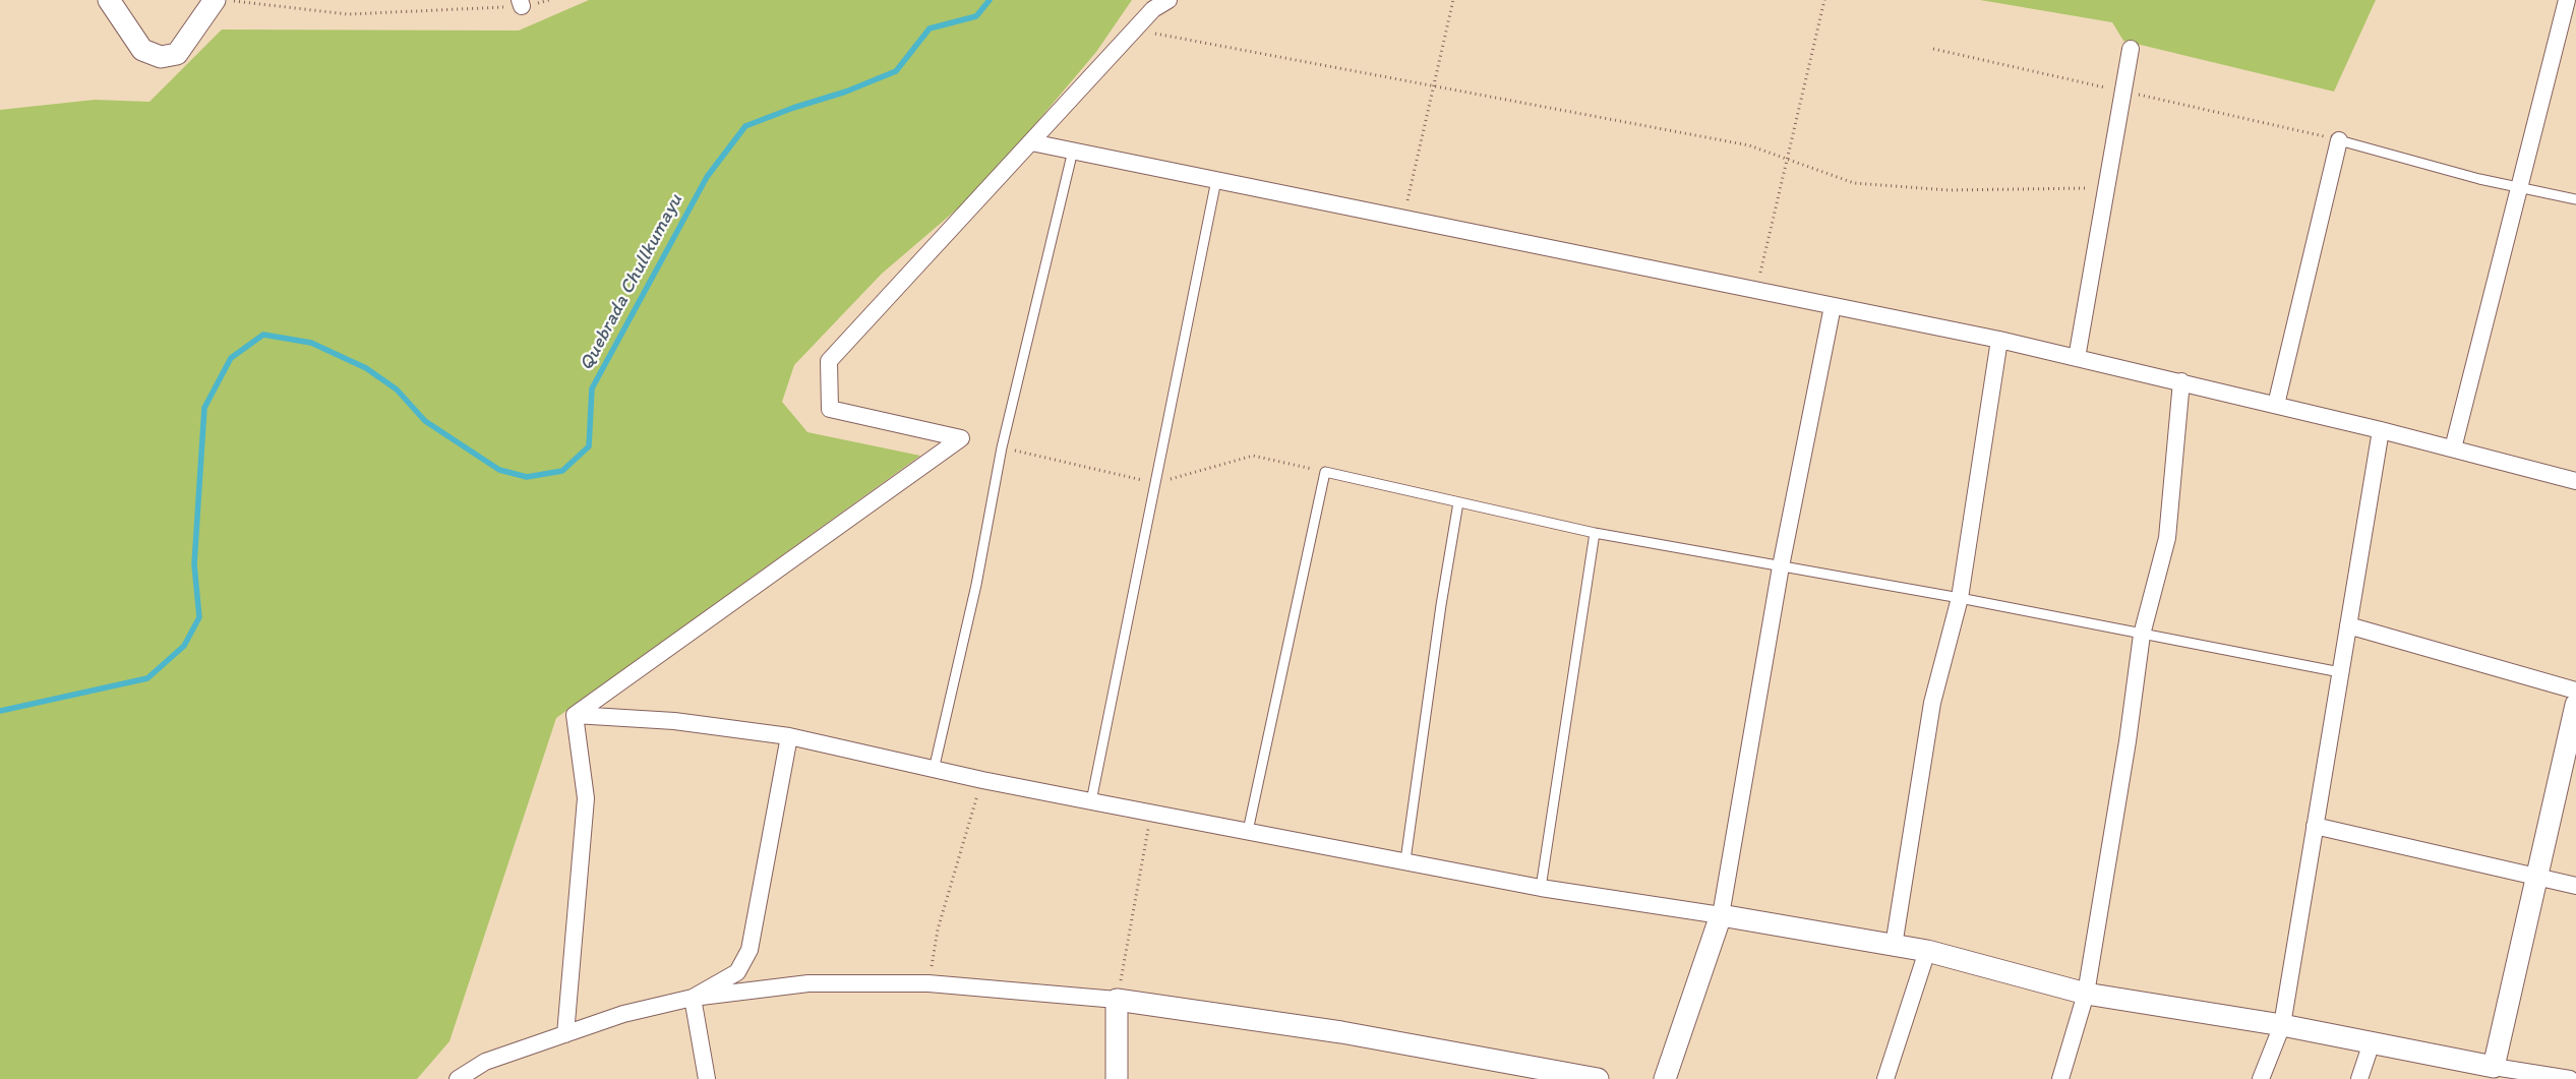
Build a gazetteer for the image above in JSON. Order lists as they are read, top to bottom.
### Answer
{
  "water": ["Quebrada Chullkumayu"]
}
